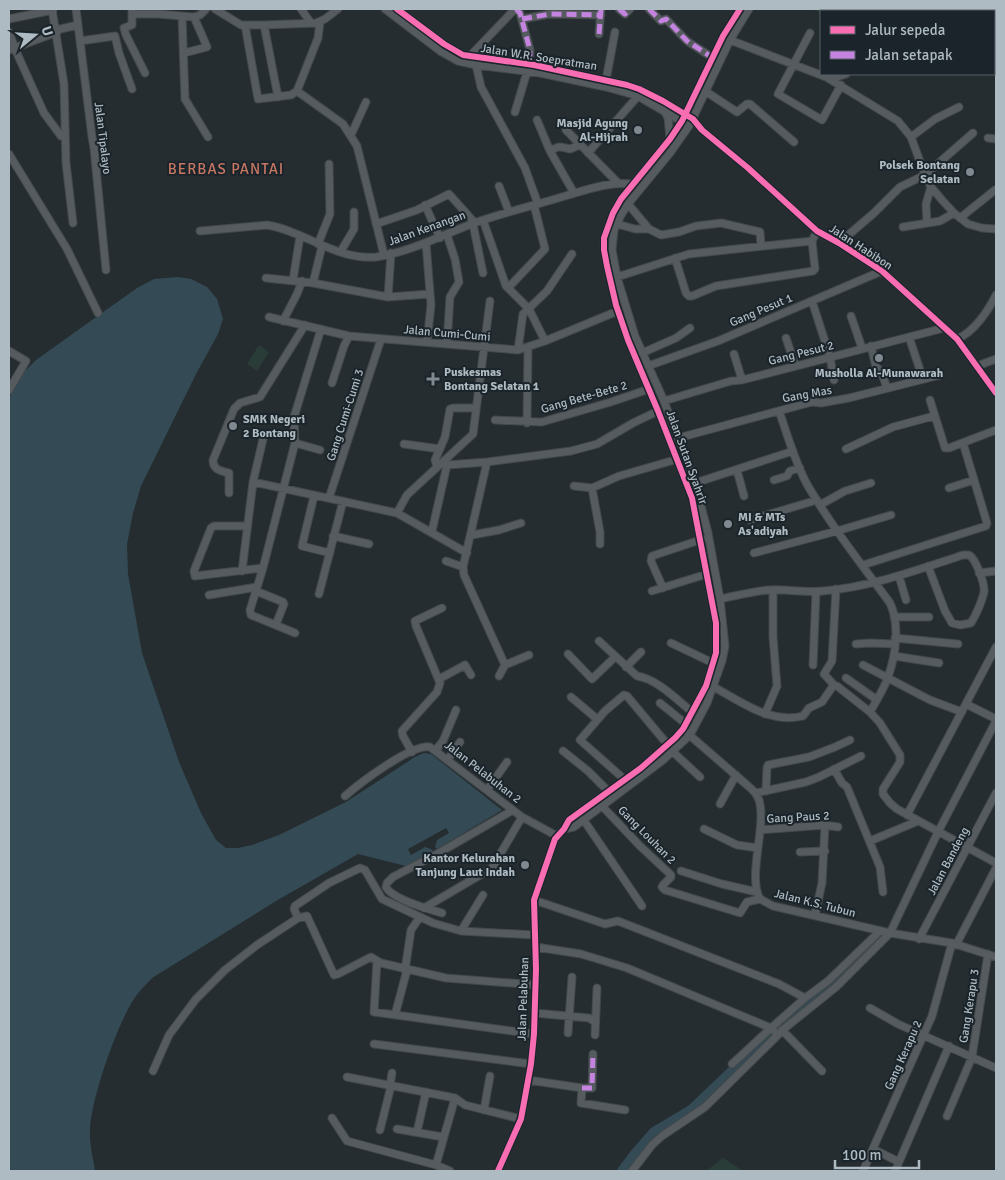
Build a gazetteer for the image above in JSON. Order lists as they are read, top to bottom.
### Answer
{
  "streets": {
    "street": [
      "Jalan W.R. Soepratman",
      "Jalan Tipalayo",
      "Jalan Kenangan",
      "Jalan Habibon",
      "Gang Pesut 1",
      "Jalan Cumi-Cumi",
      "Gang Pesut 2",
      "Gang Mas",
      "Gang Bete-Bete 2",
      "Gang Cumi-Cumi 3",
      "Jalan Sutan Syahrir",
      "Jalan Pelabuhan 2",
      "Gang Paus 2",
      "Gang Louhan 2",
      "Jalan Bandeng",
      "Jalan K.S. Tubun",
      "Jalan Pelabuhan",
      "Gang Kerapu 3",
      "Gang Kerapu 2"
    ]
  },
  "crossings": [
    ["Jalan W.R. Soepratman", "Jalan Habibon"],
    ["Jalan W.R. Soepratman", "Jalan Sutan Syahrir"],
    ["Jalan Kenangan", "Jalan Sutan Syahrir"],
    ["Jalan Habibon", "Gang Pesut 1"],
    ["Jalan Habibon", "Gang Pesut 2"],
    ["Jalan Habibon", "Jalan Sutan Syahrir"],
    ["Gang Pesut 1", "Jalan Sutan Syahrir"],
    ["Jalan Cumi-Cumi", "Gang Cumi-Cumi 3"],
    ["Jalan Cumi-Cumi", "Jalan Sutan Syahrir"],
    ["Gang Pesut 2", "Jalan Sutan Syahrir"],
    ["Gang Mas", "Jalan Sutan Syahrir"],
    ["Gang Bete-Bete 2", "Jalan Sutan Syahrir"],
    ["Jalan Sutan Syahrir", "Gang Louhan 2"],
    ["Jalan Sutan Syahrir", "Jalan Pelabuhan"],
    ["Jalan Pelabuhan 2", "Jalan Pelabuhan"],
    ["Gang Paus 2", "Jalan K.S. Tubun"],
    ["Gang Louhan 2", "Jalan K.S. Tubun"],
    ["Jalan Bandeng", "Jalan K.S. Tubun"],
    ["Jalan K.S. Tubun", "Gang Kerapu 3"],
    ["Jalan K.S. Tubun", "Gang Kerapu 2"]
  ],
  "districts": ["BERBAS PANTAI"],
  "places": {
    "other": [
      "Masjid Agung Al-Hijrah",
      "Polsek Bontang Selatan",
      "Musholla Al-Munawarah",
      "SMK Negeri 2 Bontang",
      "MI & MTs As'adiyah",
      "Kantor Kelurahan Tanjung Laut Indah"
    ],
    "health": ["Puskesmas Bontang Selatan 1"]
  },
  "legend": ["Jalur sepeda", "Jalan setapak"],
  "scale_bar": "100 m",
  "north": "right"
}
